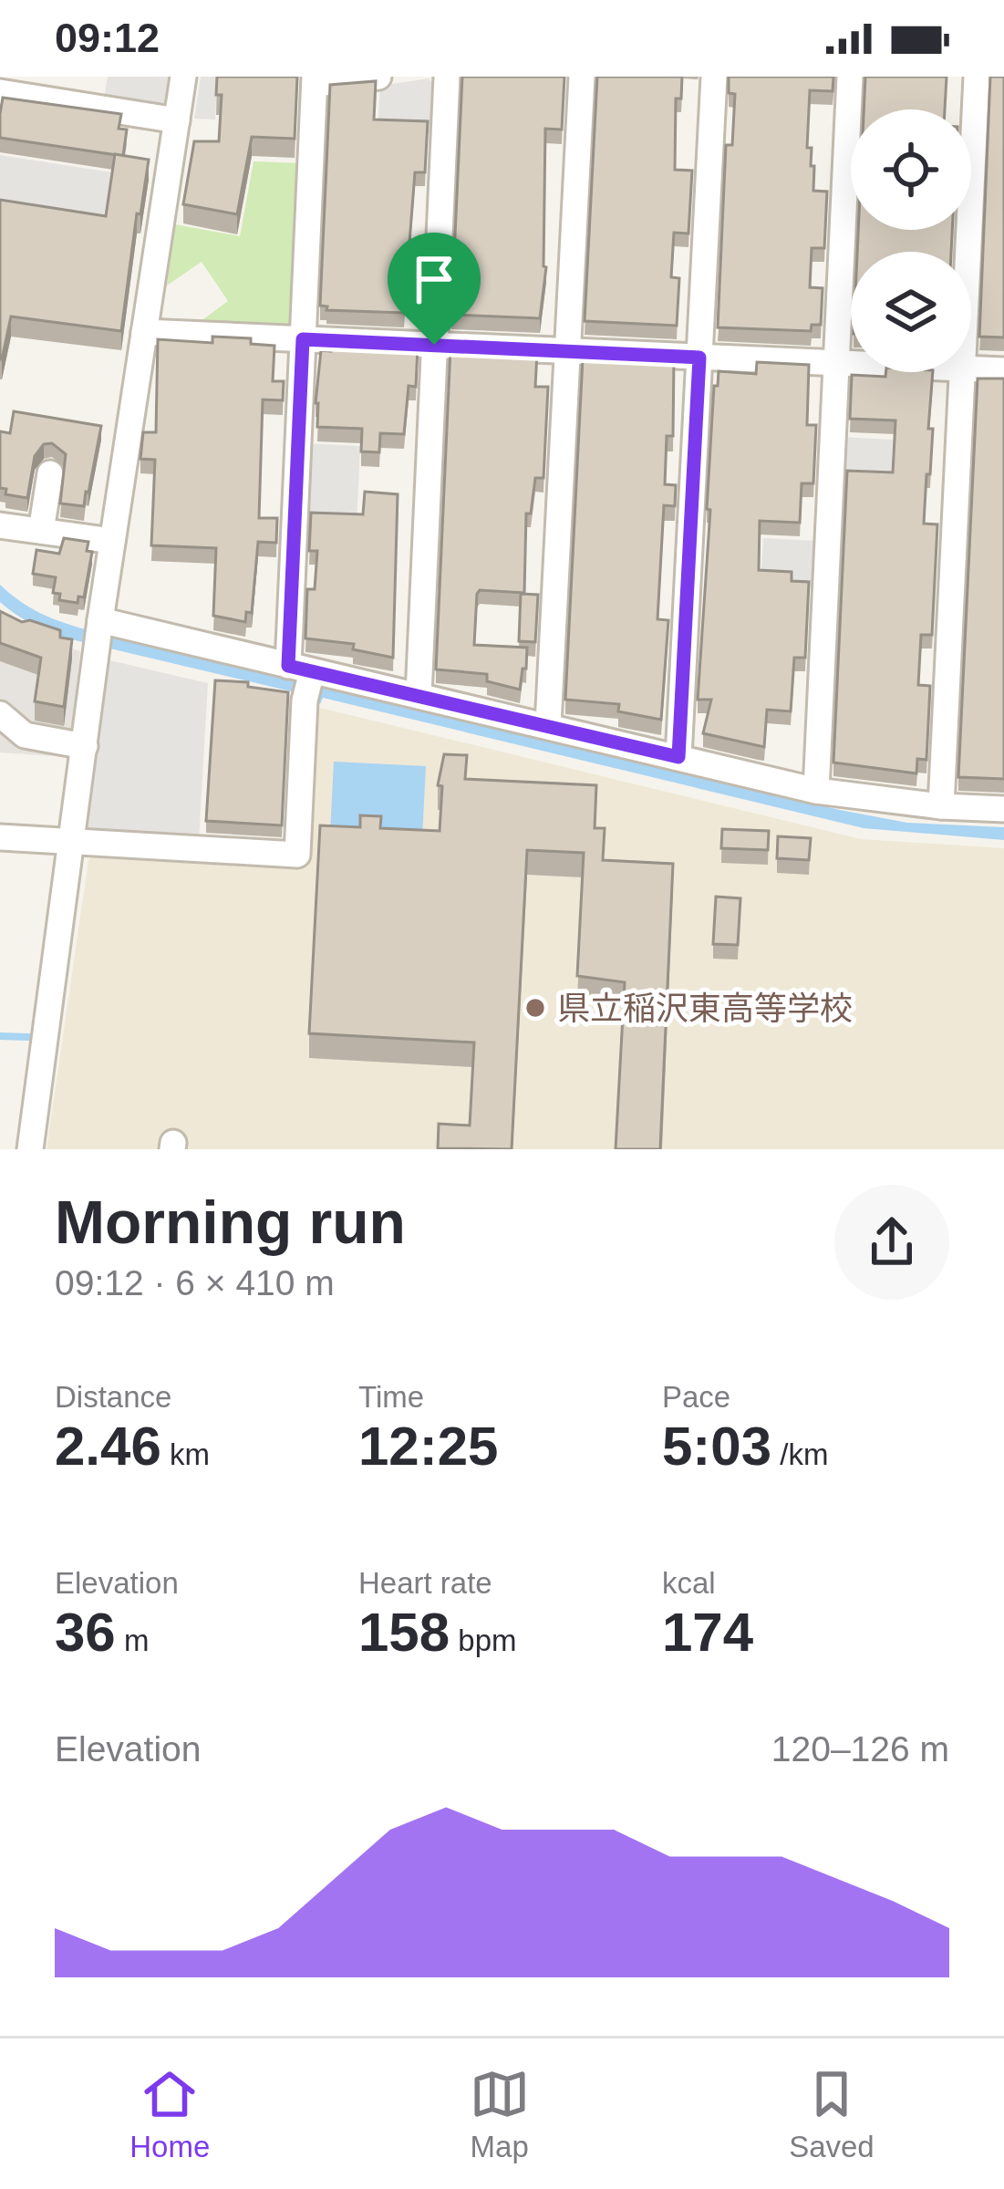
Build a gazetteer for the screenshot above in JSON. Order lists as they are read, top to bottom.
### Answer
{
  "places": ["県立稲沢東高等学校"],
  "page": {
    "status": "09:12",
    "heading": ["Morning run", "09:12 · 6 × 410 m"],
    "stats": [
      ["Distance", "2.46 km"],
      ["Time", "12:25"],
      ["Pace", "5:03 /km"],
      ["Elevation", "36 m"],
      ["Heart rate", "158 bpm"],
      ["kcal", "174"]
    ],
    "chart": ["Elevation", "120–126 m"],
    "tabs": ["Home", "Map", "Saved"]
  }
}
